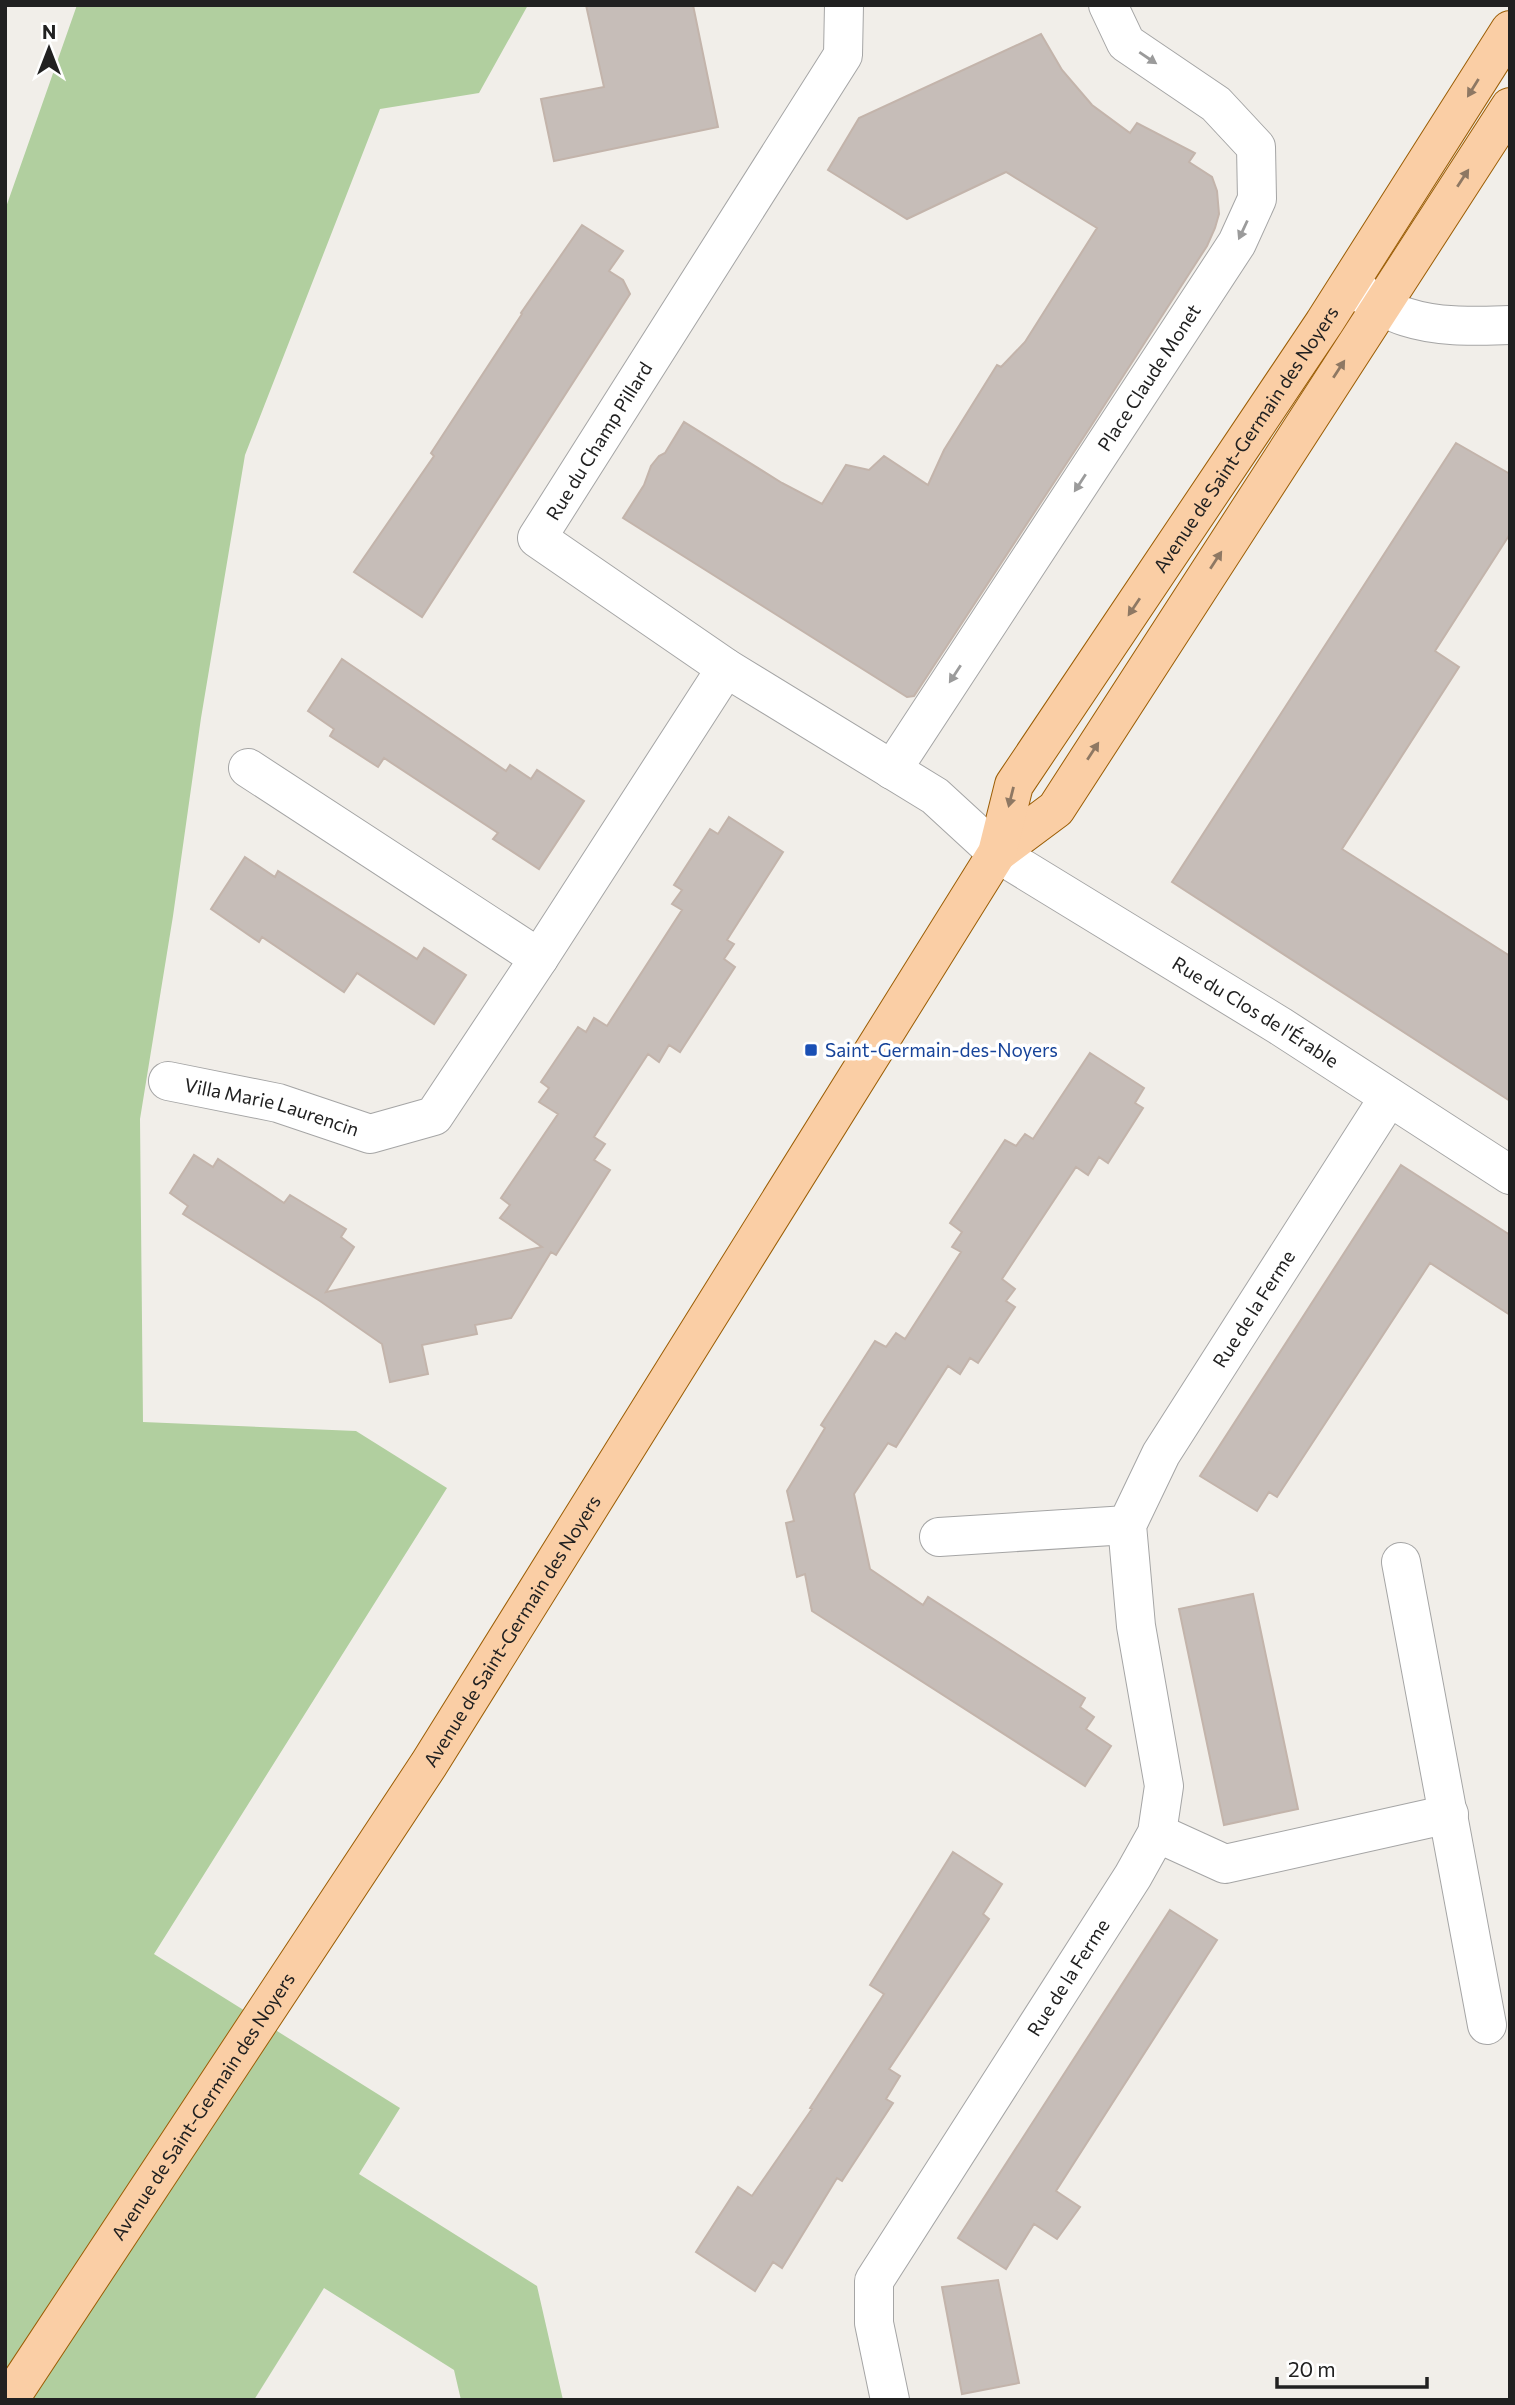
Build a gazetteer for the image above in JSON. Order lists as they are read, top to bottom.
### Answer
{
  "streets": {
    "main road": ["Avenue de Saint-Germain des Noyers"],
    "street": [
      "Place Claude Monet",
      "Rue du Champ Pillard",
      "Rue du Clos de l'Érable",
      "Villa Marie Laurencin",
      "Rue de la Ferme"
    ]
  },
  "crossings": [
    ["Place Claude Monet", "Rue du Champ Pillard"],
    ["Avenue de Saint-Germain des Noyers", "Rue du Champ Pillard"],
    ["Avenue de Saint-Germain des Noyers", "Rue du Clos de l'Érable"],
    ["Rue du Champ Pillard", "Rue du Clos de l'Érable"],
    ["Rue du Champ Pillard", "Villa Marie Laurencin"],
    ["Rue du Clos de l'Érable", "Rue de la Ferme"]
  ],
  "one_way": ["Place Claude Monet"],
  "places": {
    "transit": ["Saint-Germain-des-Noyers"]
  },
  "scale_bar": "20 m",
  "north": "top"
}
